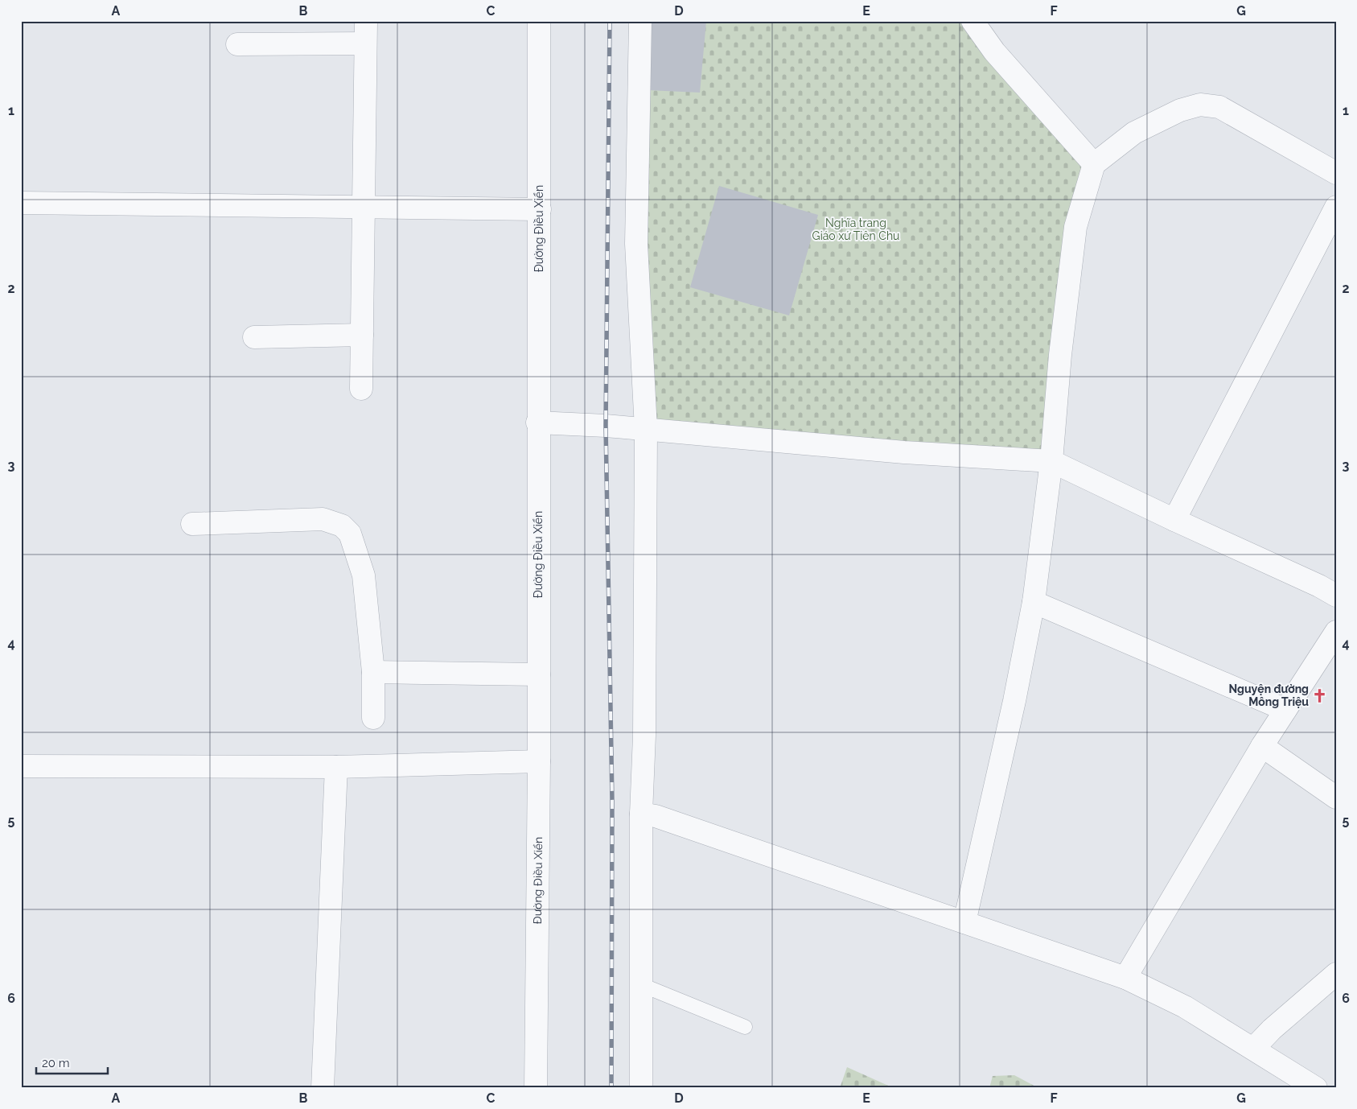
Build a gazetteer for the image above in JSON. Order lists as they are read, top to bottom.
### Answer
{
  "streets": {
    "street": ["Đường Điều Xiển"]
  },
  "parks": ["Nghĩa trang Giáo xứ Tiên Chu"],
  "places": {
    "church": ["Nguyện đường Mông Triệu"]
  },
  "scale_bar": "20 m",
  "grid": {
    "columns": [
      "A",
      "B",
      "C",
      "D",
      "E",
      "F",
      "G"
    ],
    "rows": [
      "1",
      "2",
      "3",
      "4",
      "5",
      "6"
    ]
  }
}
